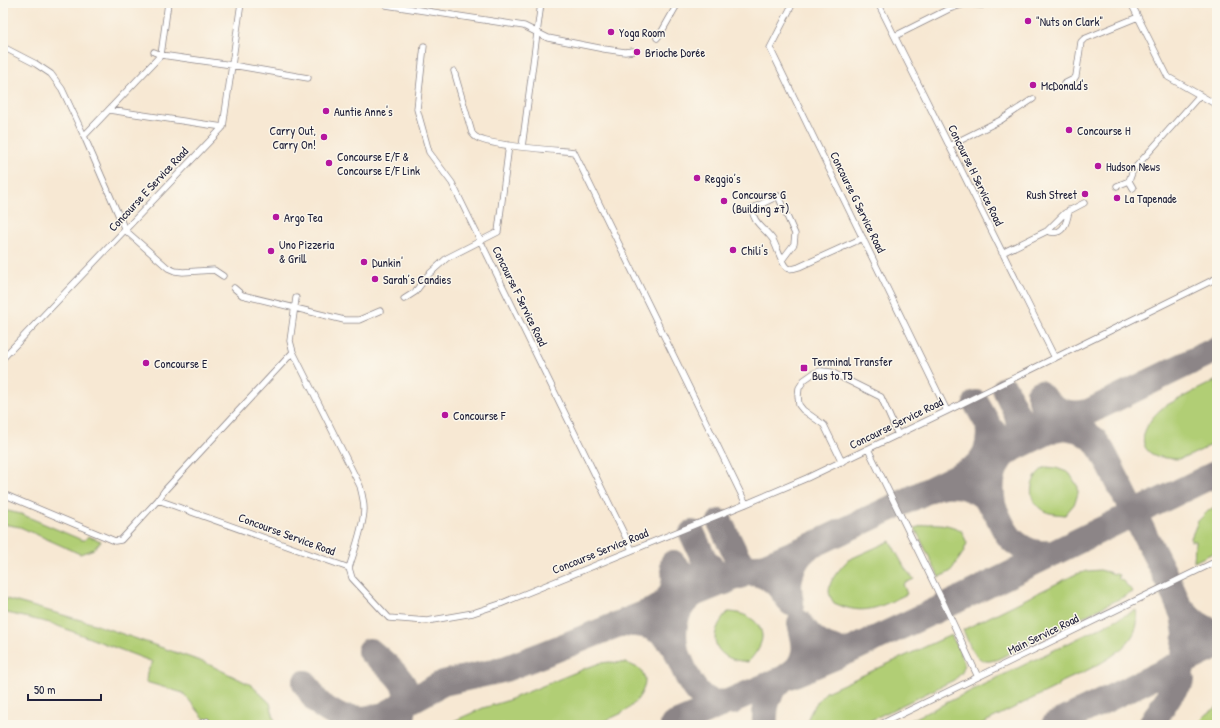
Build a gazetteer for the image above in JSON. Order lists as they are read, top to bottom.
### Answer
{
  "streets": {
    "lane": [
      "Concourse H Service Road",
      "Concourse E Service Road",
      "Concourse G Service Road",
      "Concourse F Service Road",
      "Concourse Service Road",
      "Main Service Road"
    ]
  },
  "crossings": [
    ["Concourse H Service Road", "Concourse Service Road"],
    ["Concourse G Service Road", "Concourse Service Road"],
    ["Concourse F Service Road", "Concourse Service Road"]
  ],
  "places": {
    "other": [
      "\"Nuts on Clark\"",
      "Yoga Room",
      "Brioche Dorée",
      "McDonald's",
      "Auntie Anne's",
      "Concourse H",
      "Carry Out, Carry On!",
      "Concourse E/F & Concourse E/F Link",
      "Hudson News",
      "Reggio’s",
      "Rush Street",
      "La Tapenade",
      "Concourse G (Building #7)",
      "Argo Tea",
      "Chili's",
      "Uno Pizzeria & Grill",
      "Dunkin'",
      "Sarah’s Candies",
      "Concourse E",
      "Concourse F"
    ],
    "transit": ["Terminal Transfer Bus to T5"]
  },
  "scale_bar": "50 m"
}
